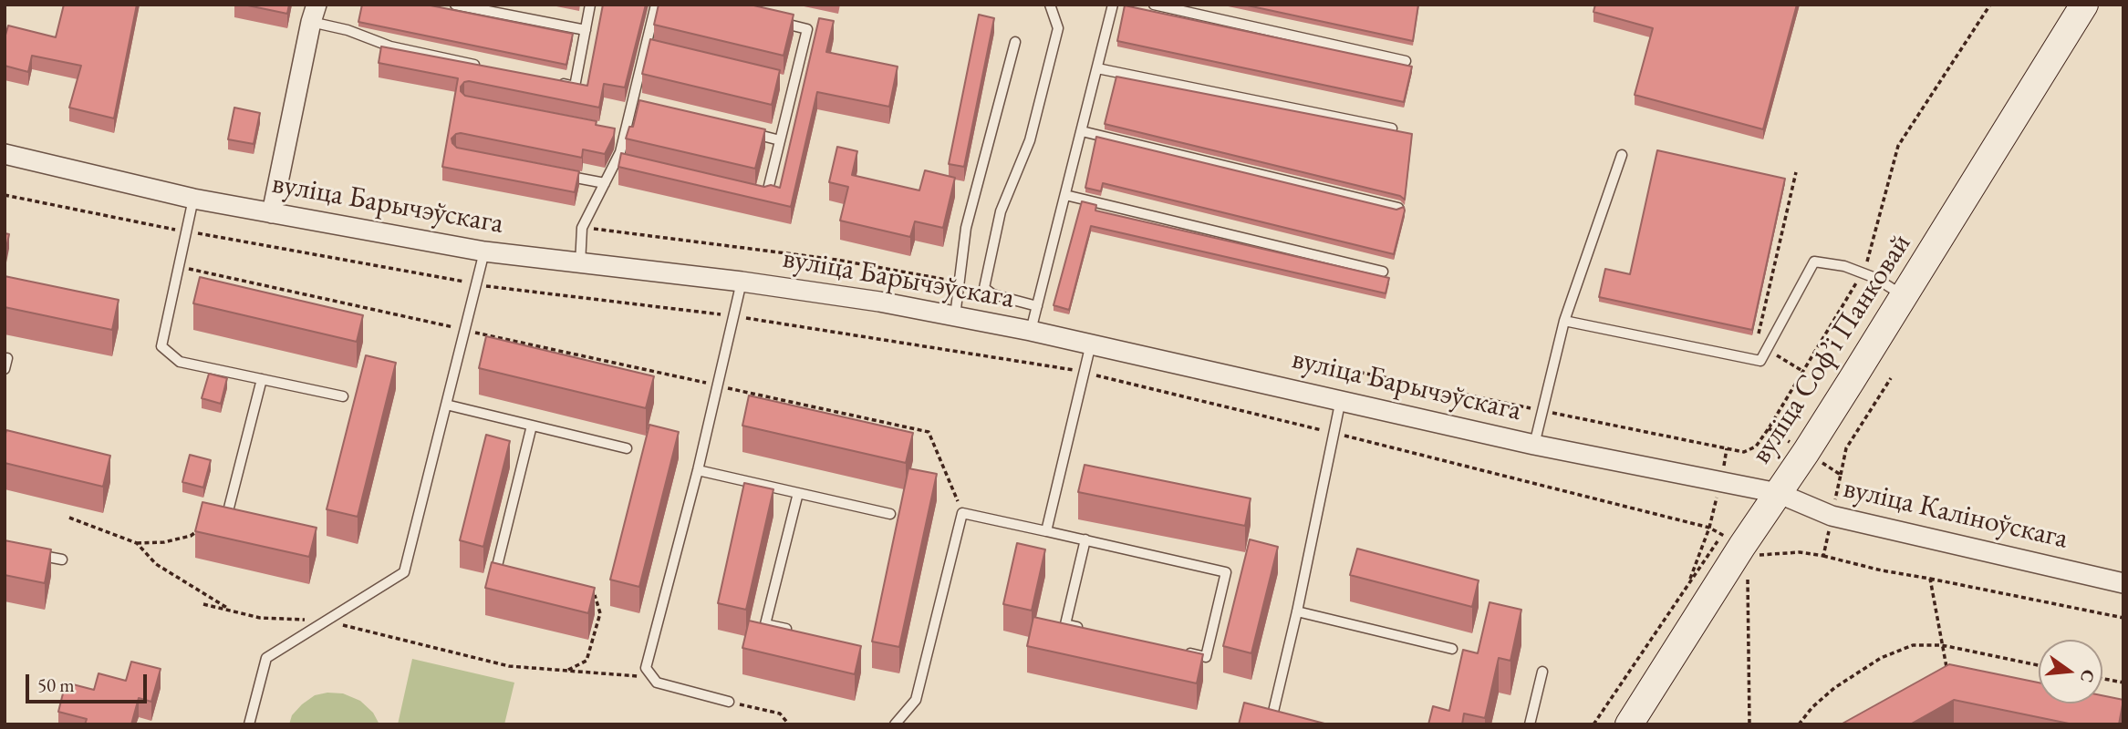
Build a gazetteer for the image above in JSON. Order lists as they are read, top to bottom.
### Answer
{
  "streets": {
    "main road": ["вуліца Софʼі Панковай"],
    "street": ["вуліца Барычэўскага", "вуліца Каліноўскага"]
  },
  "crossings": [
    ["вуліца Барычэўскага", "вуліца Софʼі Панковай"],
    ["вуліца Барычэўскага", "вуліца Каліноўскага"],
    ["вуліца Софʼі Панковай", "вуліца Каліноўскага"]
  ],
  "scale_bar": "50 m",
  "north": "right"
}
